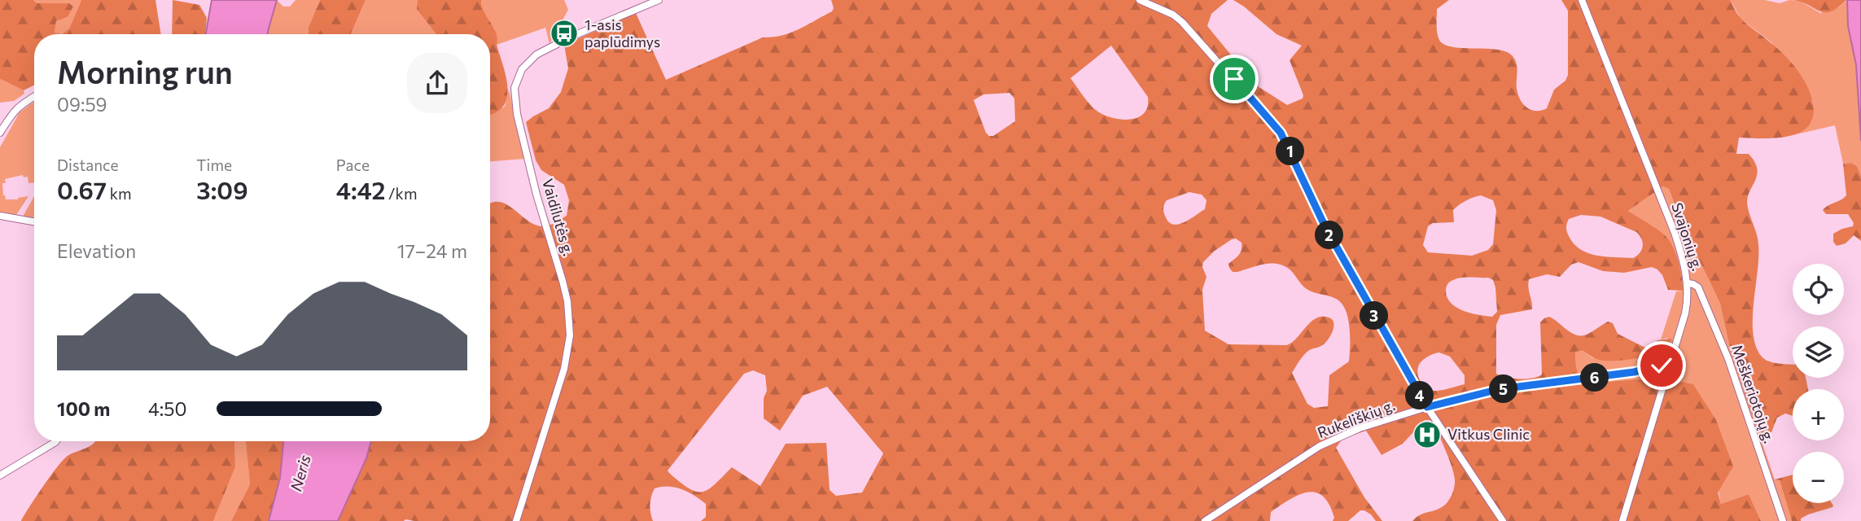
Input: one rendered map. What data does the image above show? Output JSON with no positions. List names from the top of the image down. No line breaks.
{"streets":{"street":["Vaidilutės g.","Svajonių g.","Meškeriotojų g.","Rukeliškių g."]},"crossings":[["Svajonių g.","Meškeriotojų g."],["Svajonių g.","Rukeliškių g."]],"water":["Neris"],"places":{"bus stop":["1-asis paplūdimys"],"hospital":["Vitkus Clinic"]},"page":{"heading":["Morning run","09:59"],"stats":[["Distance","0.67 km"],["Time","3:09"],["Pace","4:42 /km"]],"pins":["1","2","3","6","5","4"],"chart":["Elevation","17–24 m"],"map_buttons":["+","−"],"list":[{"name":"100 m","note":"4:50"}]}}
